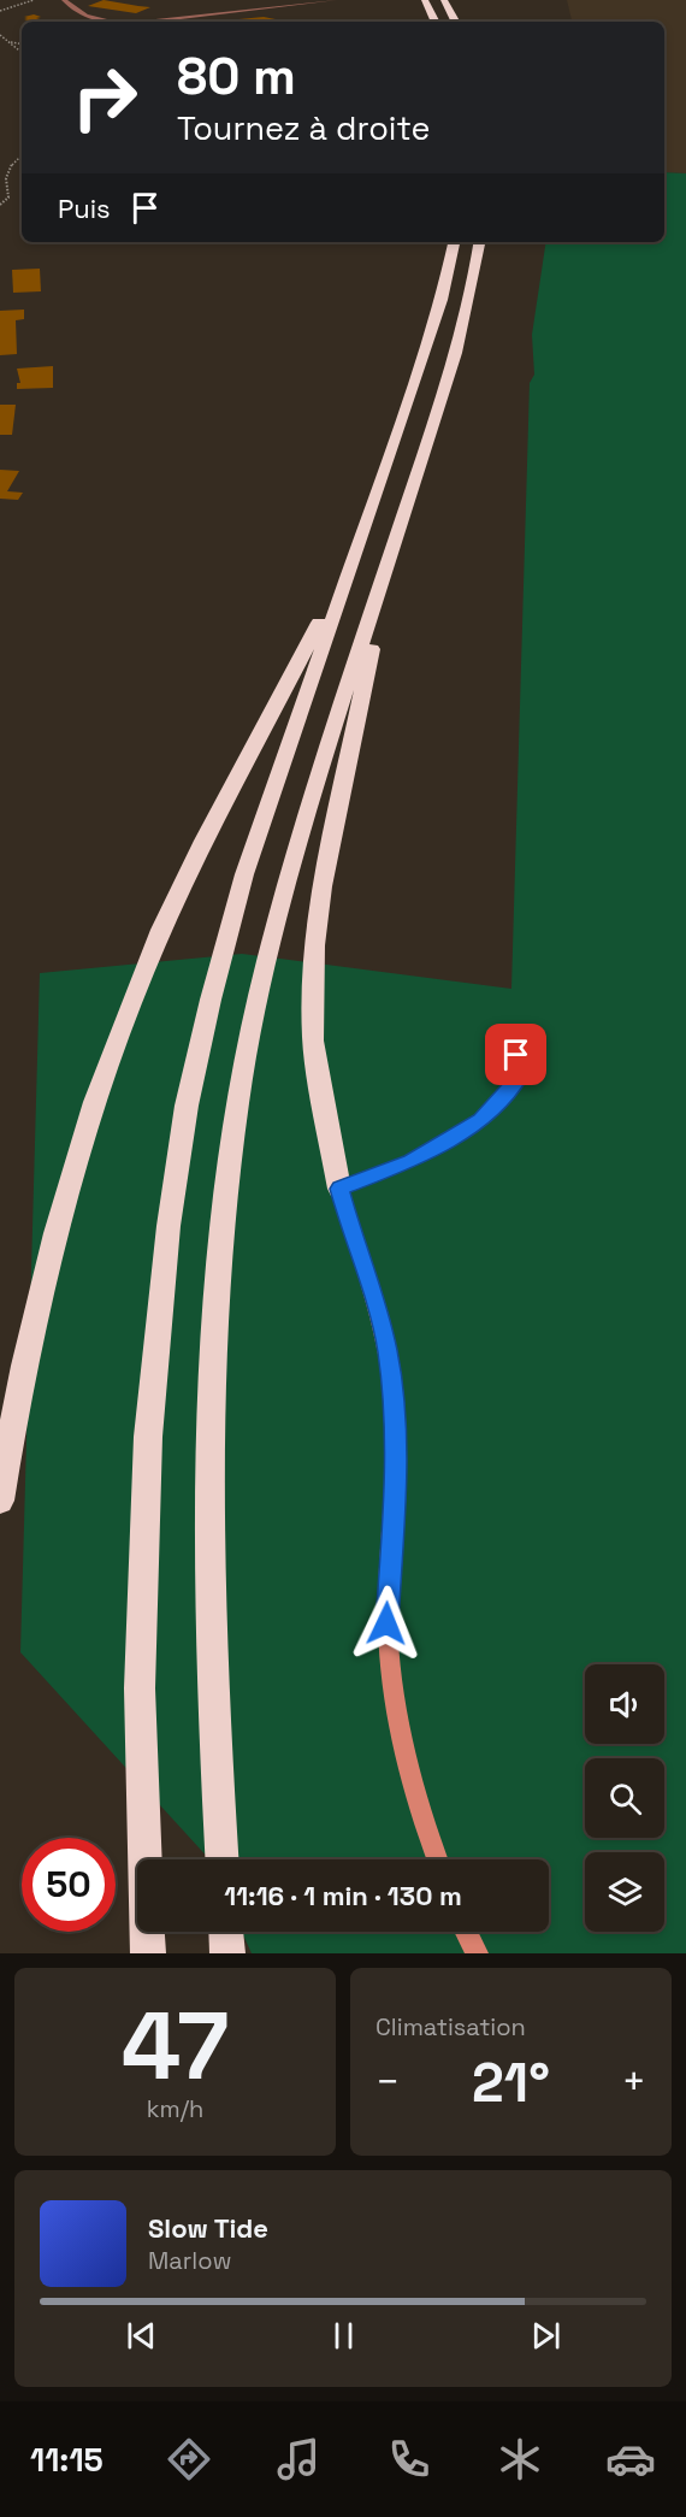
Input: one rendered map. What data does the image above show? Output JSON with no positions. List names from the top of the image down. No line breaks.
{"page":{"turn":["80 m","Tournez à droite"],"then":"Puis","limit":"50","trip":"11:16 · 1 min · 130 m","tile":[["47","km/h"],"Climatisation"],"heat":["−","21°","+"],"song":["Slow Tide","Marlow"],"tabs":"11:15"}}
